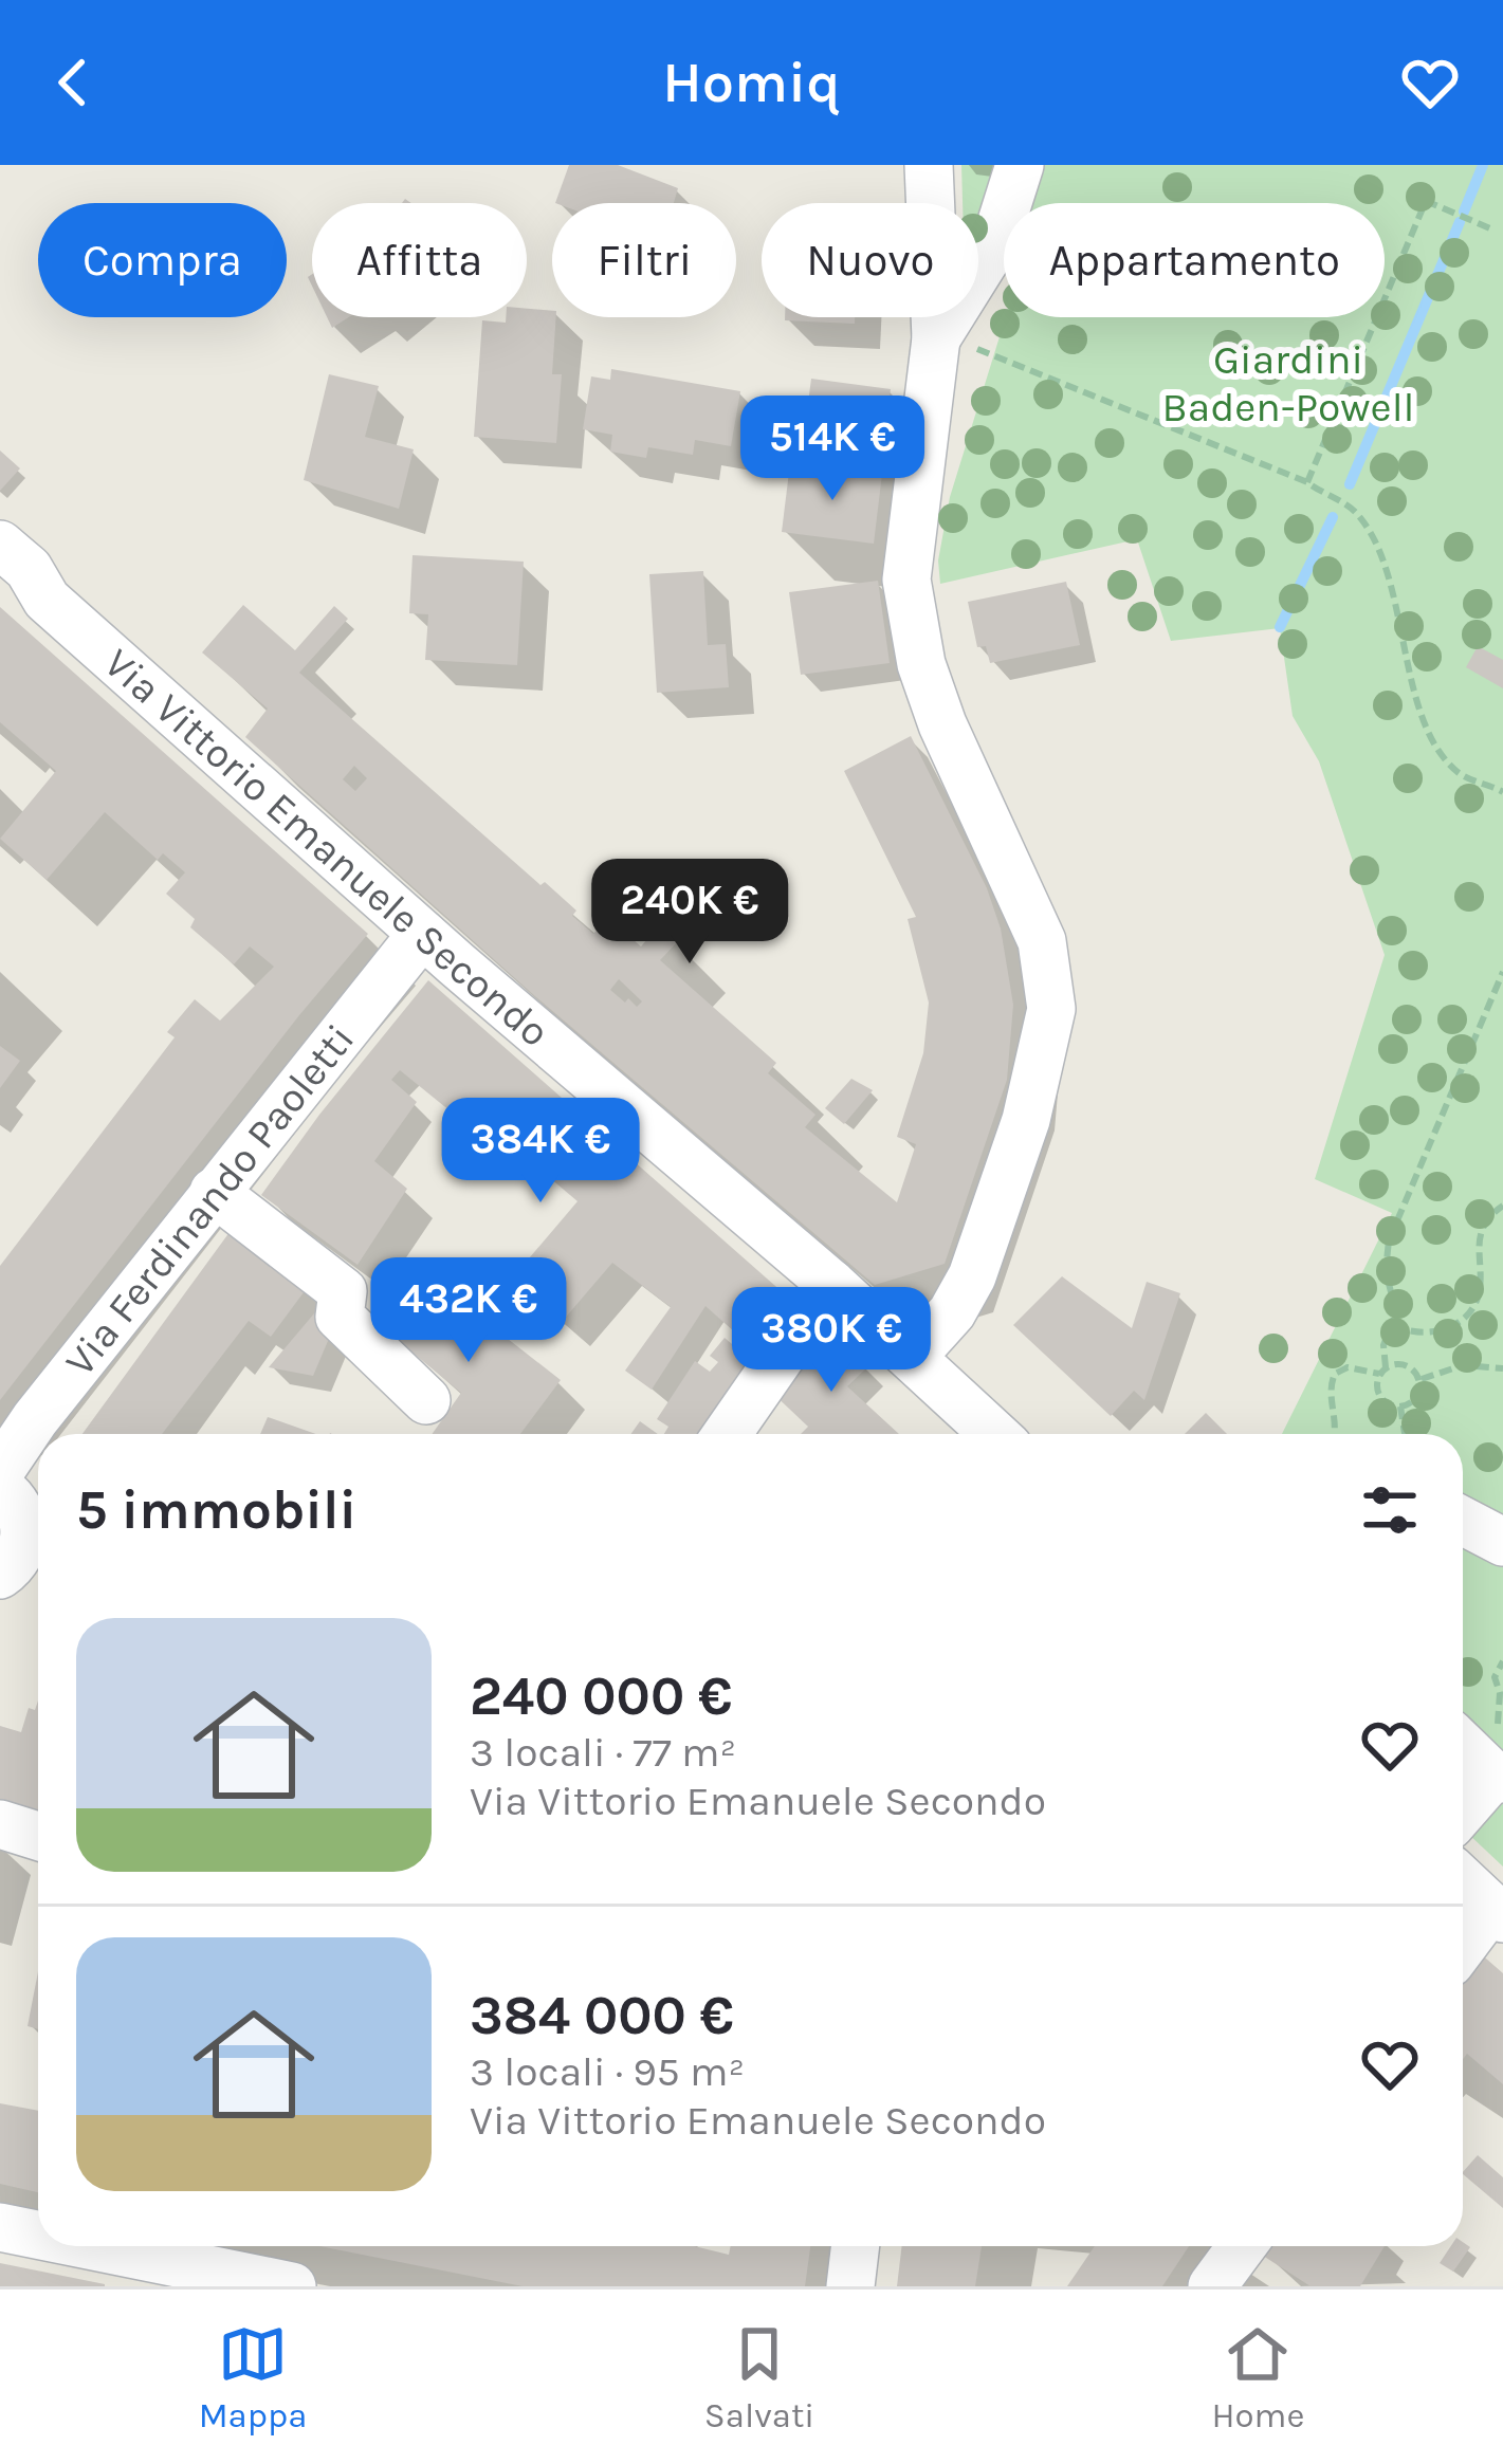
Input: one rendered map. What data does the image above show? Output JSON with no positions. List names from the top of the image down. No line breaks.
{"streets":{"street":["Via Vittorio Emanuele Secondo","Via Ferdinando Paoletti"]},"crossings":[["Via Vittorio Emanuele Secondo","Via Ferdinando Paoletti"]],"parks":["Giardini Baden-Powell"],"page":{"header":"Homiq","chip":["Compra","Affitta","Filtri","Nuovo","Appartamento"],"price":["514K €","240K €","384K €","432K €","380K €"],"heading":"5 immobili","list":[{"name":"240 000 €","note":"3 locali · 77 m² · Via Vittorio Emanuele Secondo"},{"name":"384 000 €","note":"3 locali · 95 m² · Via Vittorio Emanuele Secondo"}],"tabs":["Mappa","Salvati","Home"]}}
